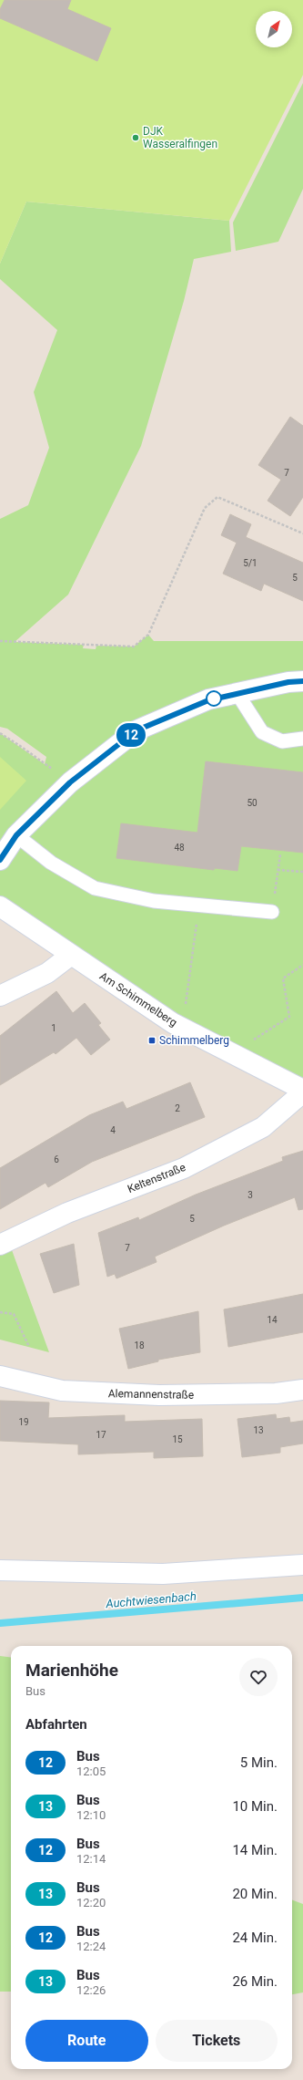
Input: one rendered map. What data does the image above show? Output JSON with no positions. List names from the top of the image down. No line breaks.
{"streets":{"street":["Am Schimmelberg","Keltenstraße","Alemannenstraße"]},"water":["Auchtwiesenbach"],"places":{"other":["DJK Wasseralfingen"],"transit":["Schimmelberg"]},"lines":["bus line 12"],"house_numbers":["7","5/1","5","50","48","1","2","4","6","3","5","7","14","18","19","13","17","15"],"north":"top right","page":{"on_map":"12","heading":[["Marienhöhe","Bus"],"Abfahrten"],"list":[{"mark":"12","name":"Bus","note":"12:05","value":"5 Min."},{"mark":"13","name":"Bus","note":"12:10","value":"10 Min."},{"mark":"12","name":"Bus","note":"12:14","value":"14 Min."},{"mark":"13","name":"Bus","note":"12:20","value":"20 Min."},{"mark":"12","name":"Bus","note":"12:24","value":"24 Min."},{"mark":"13","name":"Bus","note":"12:26","value":"26 Min."}],"buttons":["Route","Tickets"]}}
